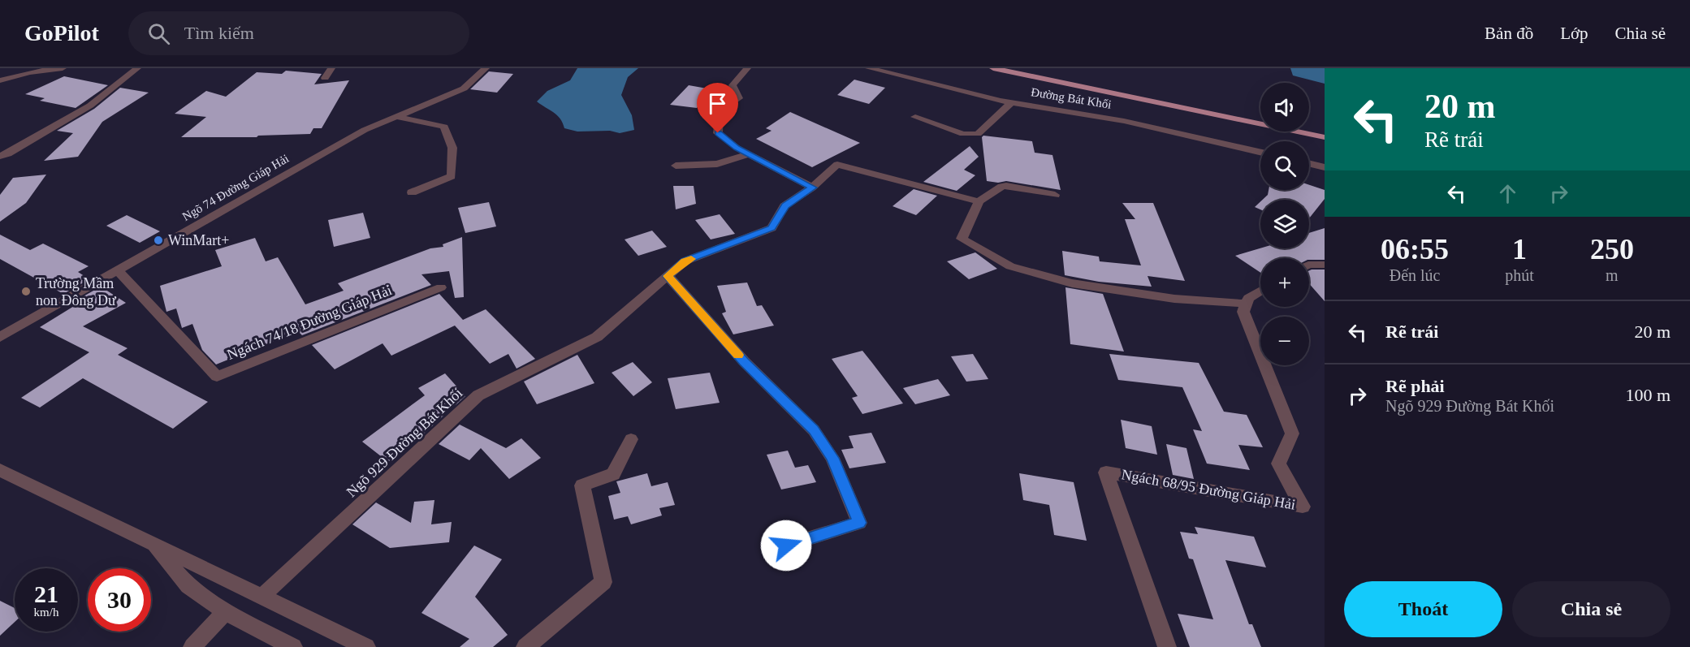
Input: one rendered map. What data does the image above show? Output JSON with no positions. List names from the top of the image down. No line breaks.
{"streets":{"street":["Đường Bát Khối","Ngõ 74 Đường Giáp Hải","Ngách 74/18 Đường Giáp Hải","Ngõ 929 Đường Bát Khối","Ngách 68/95 Đường Giáp Hải"]},"crossings":[["Ngõ 74 Đường Giáp Hải","Ngách 74/18 Đường Giáp Hải"]],"places":["WinMart+","Trường Mầm non Đông Dư"],"page":{"header":"GoPilot","search":"Tìm kiếm","nav":["Bản đồ","Lớp","Chia sẻ"],"turn":["20 m","Rẽ trái"],"map_buttons":["+","−"],"eta":["06:55","Đến lúc","1","phút","250","m"],"list":[{"name":"Rẽ trái","value":"20 m"},{"name":"Rẽ phải","note":"Ngõ 929 Đường Bát Khối","value":"100 m"}],"speed":"21 km/h","limit":"30","buttons":["Thoát","Chia sẻ"]}}
